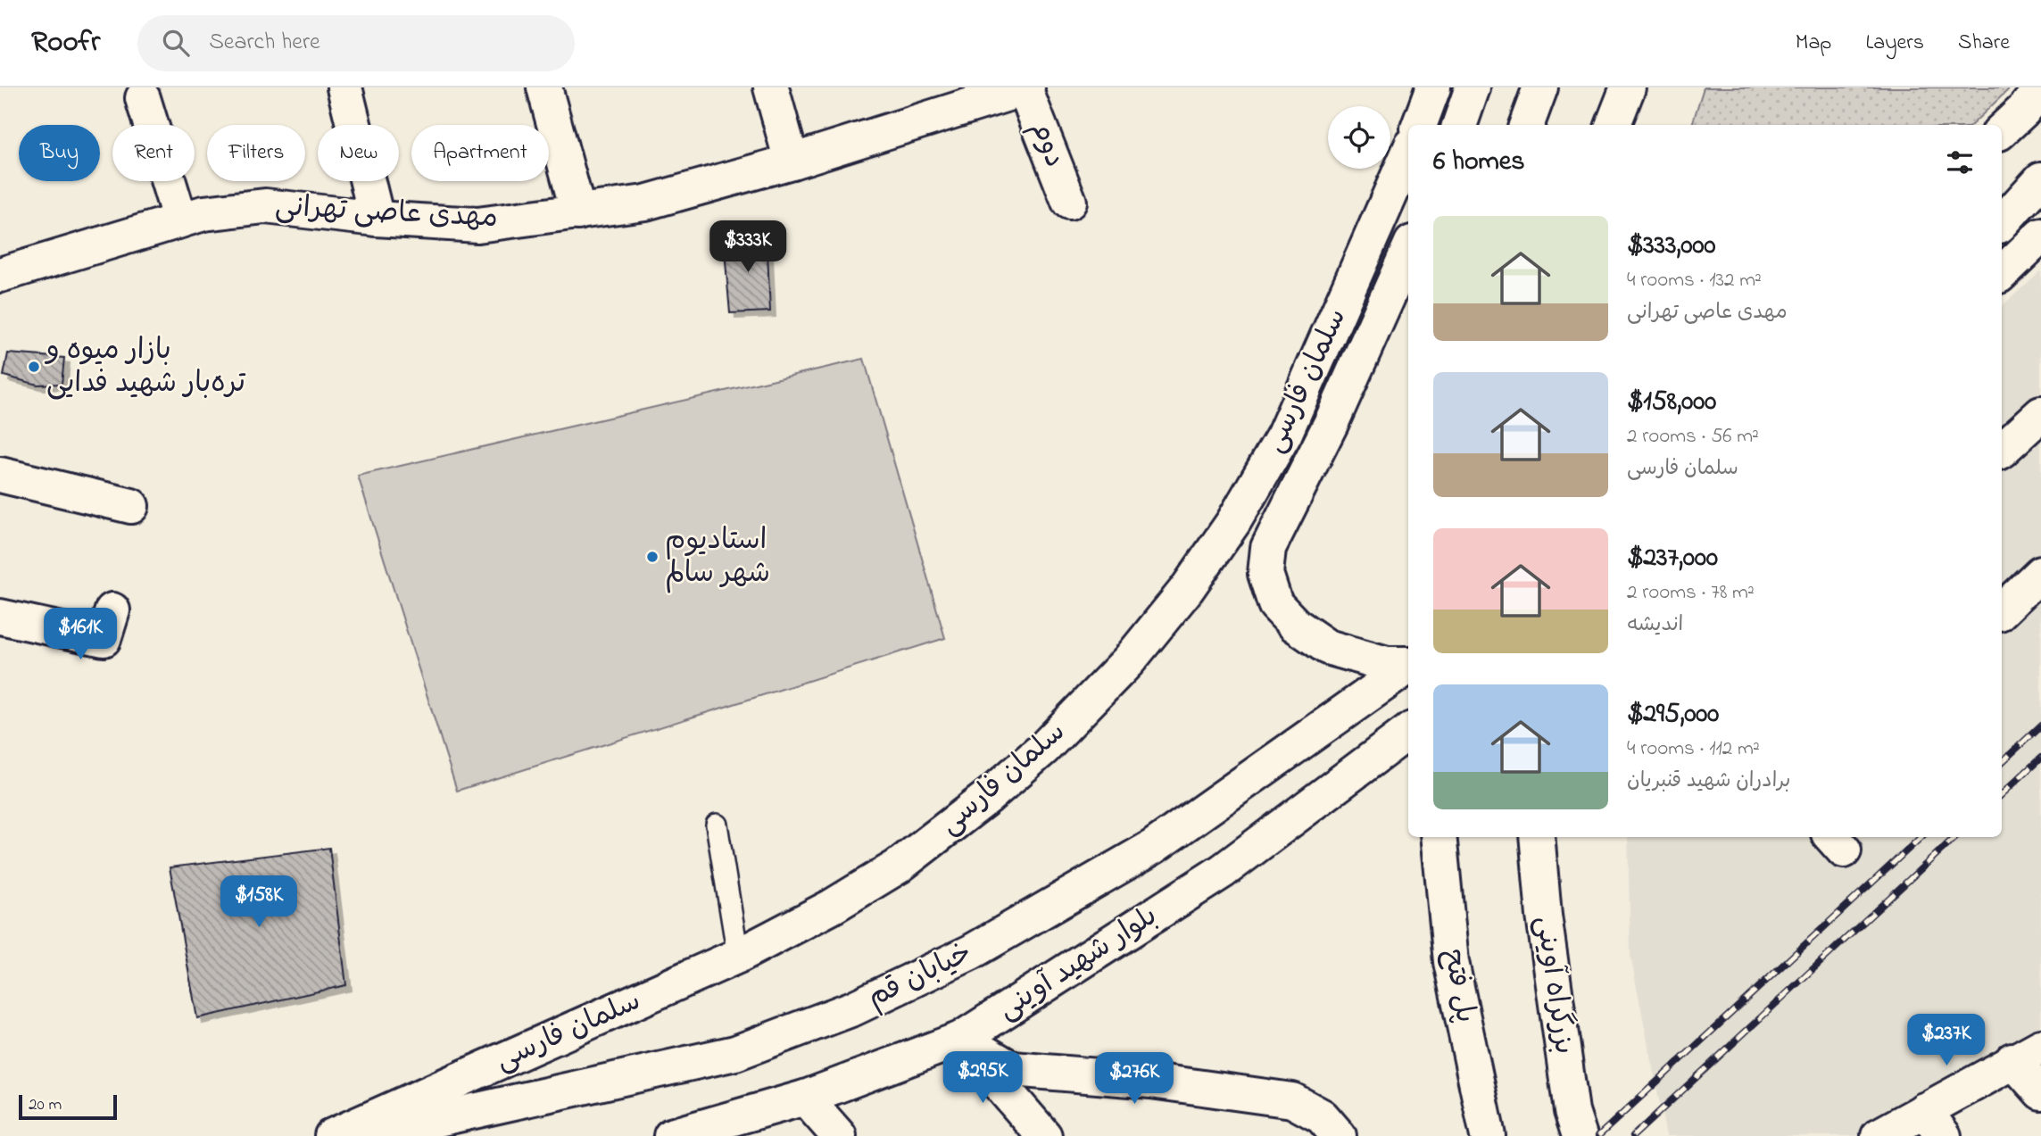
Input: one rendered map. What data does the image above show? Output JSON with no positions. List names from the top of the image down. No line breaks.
{"streets":{"main road":["دوم","مهدی عاصی تهرانی","سلمان فارسی","بلوار شهید آوینی","خیابان قم","بزرگراه آوینی","پل فتح"]},"crossings":[["دوم","مهدی عاصی تهرانی"]],"places":["بازار میوه و تره‌بار شهید فدایی","استادیوم شهر سالم"],"scale_bar":"20 m","page":{"header":"Roofr","search":"Search here","nav":["Map","Layers","Share"],"chip":["Buy","Rent","Filters","New","Apartment"],"heading":"6 homes","list":[{"name":"$333,000","note":"4 rooms · 132 m² · مهدی عاصی تهرانی"},{"name":"$158,000","note":"2 rooms · 56 m² · سلمان فارسی"},{"name":"$237,000","note":"2 rooms · 78 m² · اندیشه"},{"name":"$295,000","note":"4 rooms · 112 m² · برادران شهید قنبریان"}],"price":["$333K","$161K","$158K","$237K","$295K","$276K"],"scale":"20 m"}}
